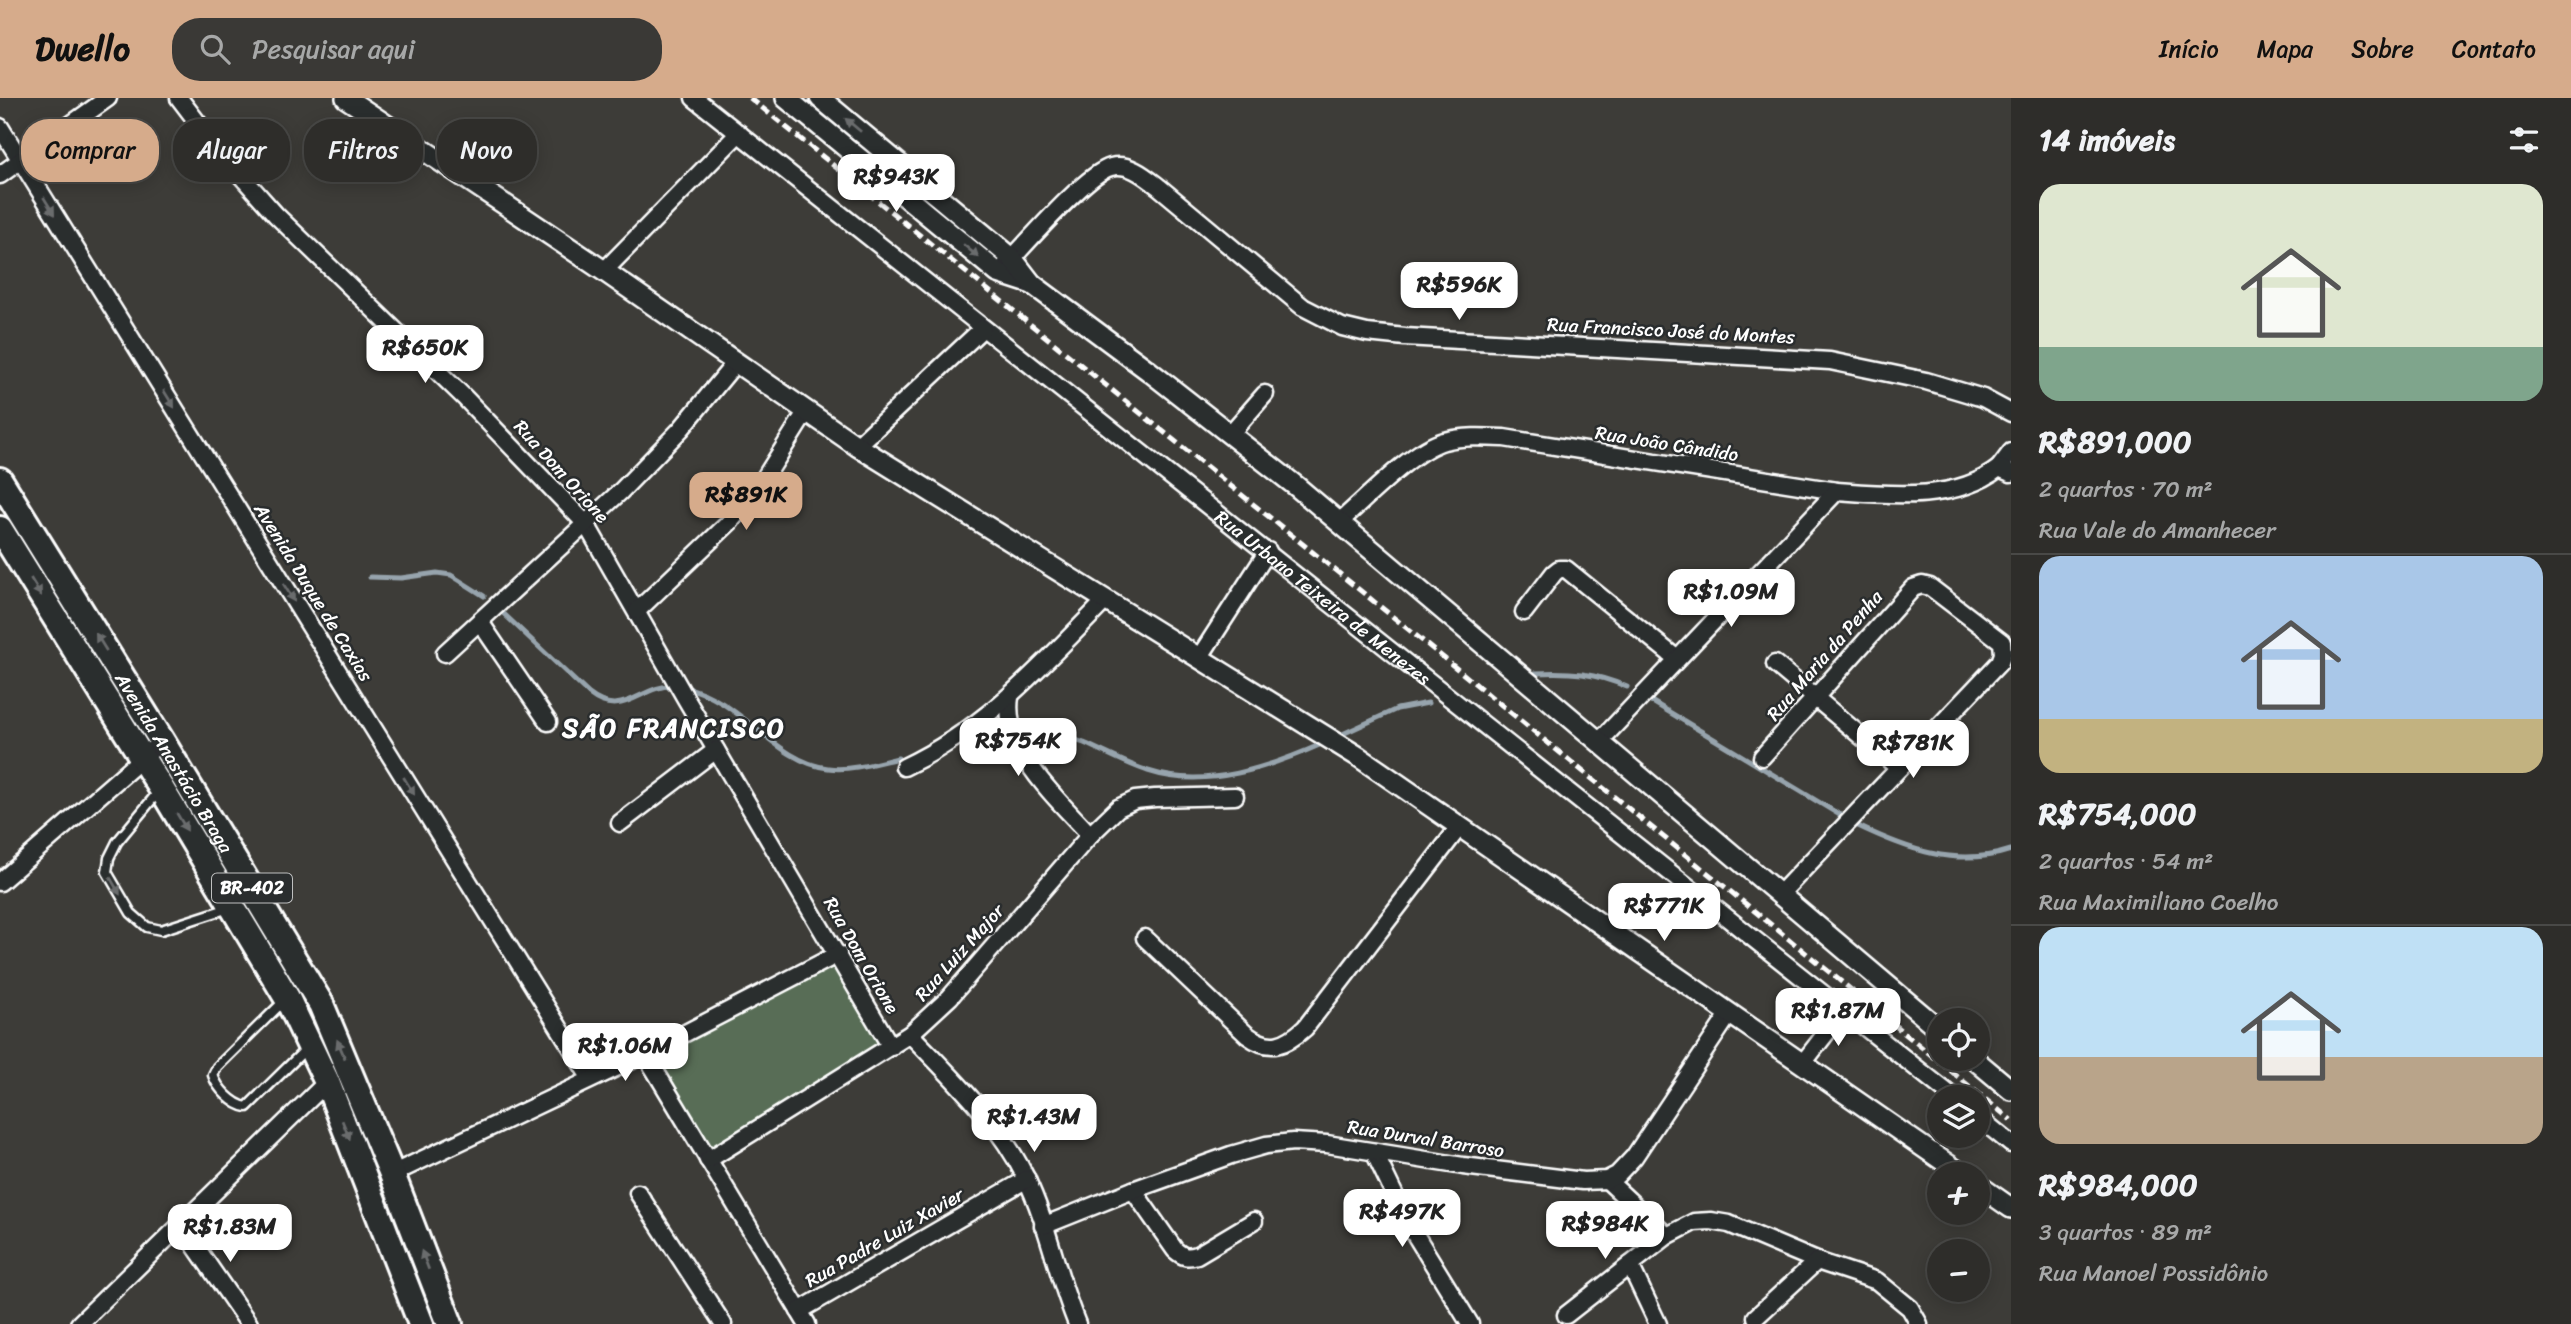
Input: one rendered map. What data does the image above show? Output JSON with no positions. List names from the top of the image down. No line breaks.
{"streets":{"main road":["Avenida Anastácio Braga","BR-402"],"street":["Rua Francisco José do Montes","Rua João Cândido","Rua Dom Orione","Avenida Duque de Caxias","Rua Urbano Teixeira de Menezes","Rua Maria da Penha","Rua Luiz Major","Rua Durval Barroso","Rua Padre Luiz Xavier"]},"crossings":[["Rua Dom Orione","Rua Luiz Major"],["Rua Dom Orione","Rua Durval Barroso"],["Rua Dom Orione","Rua Padre Luiz Xavier"]],"one_way":["Avenida Duque de Caxias"],"districts":["SÃO FRANCISCO"],"page":{"header":"Dwello","search":"Pesquisar aqui","nav":["Início","Mapa","Sobre","Contato"],"heading":"14 imóveis","chip":["Comprar","Alugar","Filtros","Novo"],"price":["R$943K","R$596K","R$650K","R$891K","R$1.09M","R$754K","R$781K","R$771K","R$1.87M","R$1.06M","R$1.43M","R$497K","R$984K","R$1.83M"],"list":[{"name":"R$891,000","note":"2 quartos · 70 m² · Rua Vale do Amanhecer"},{"name":"R$754,000","note":"2 quartos · 54 m² · Rua Maximiliano Coelho"},{"name":"R$984,000","note":"3 quartos · 89 m² · Rua Manoel Possidônio"}],"map_buttons":["+","−"]}}
